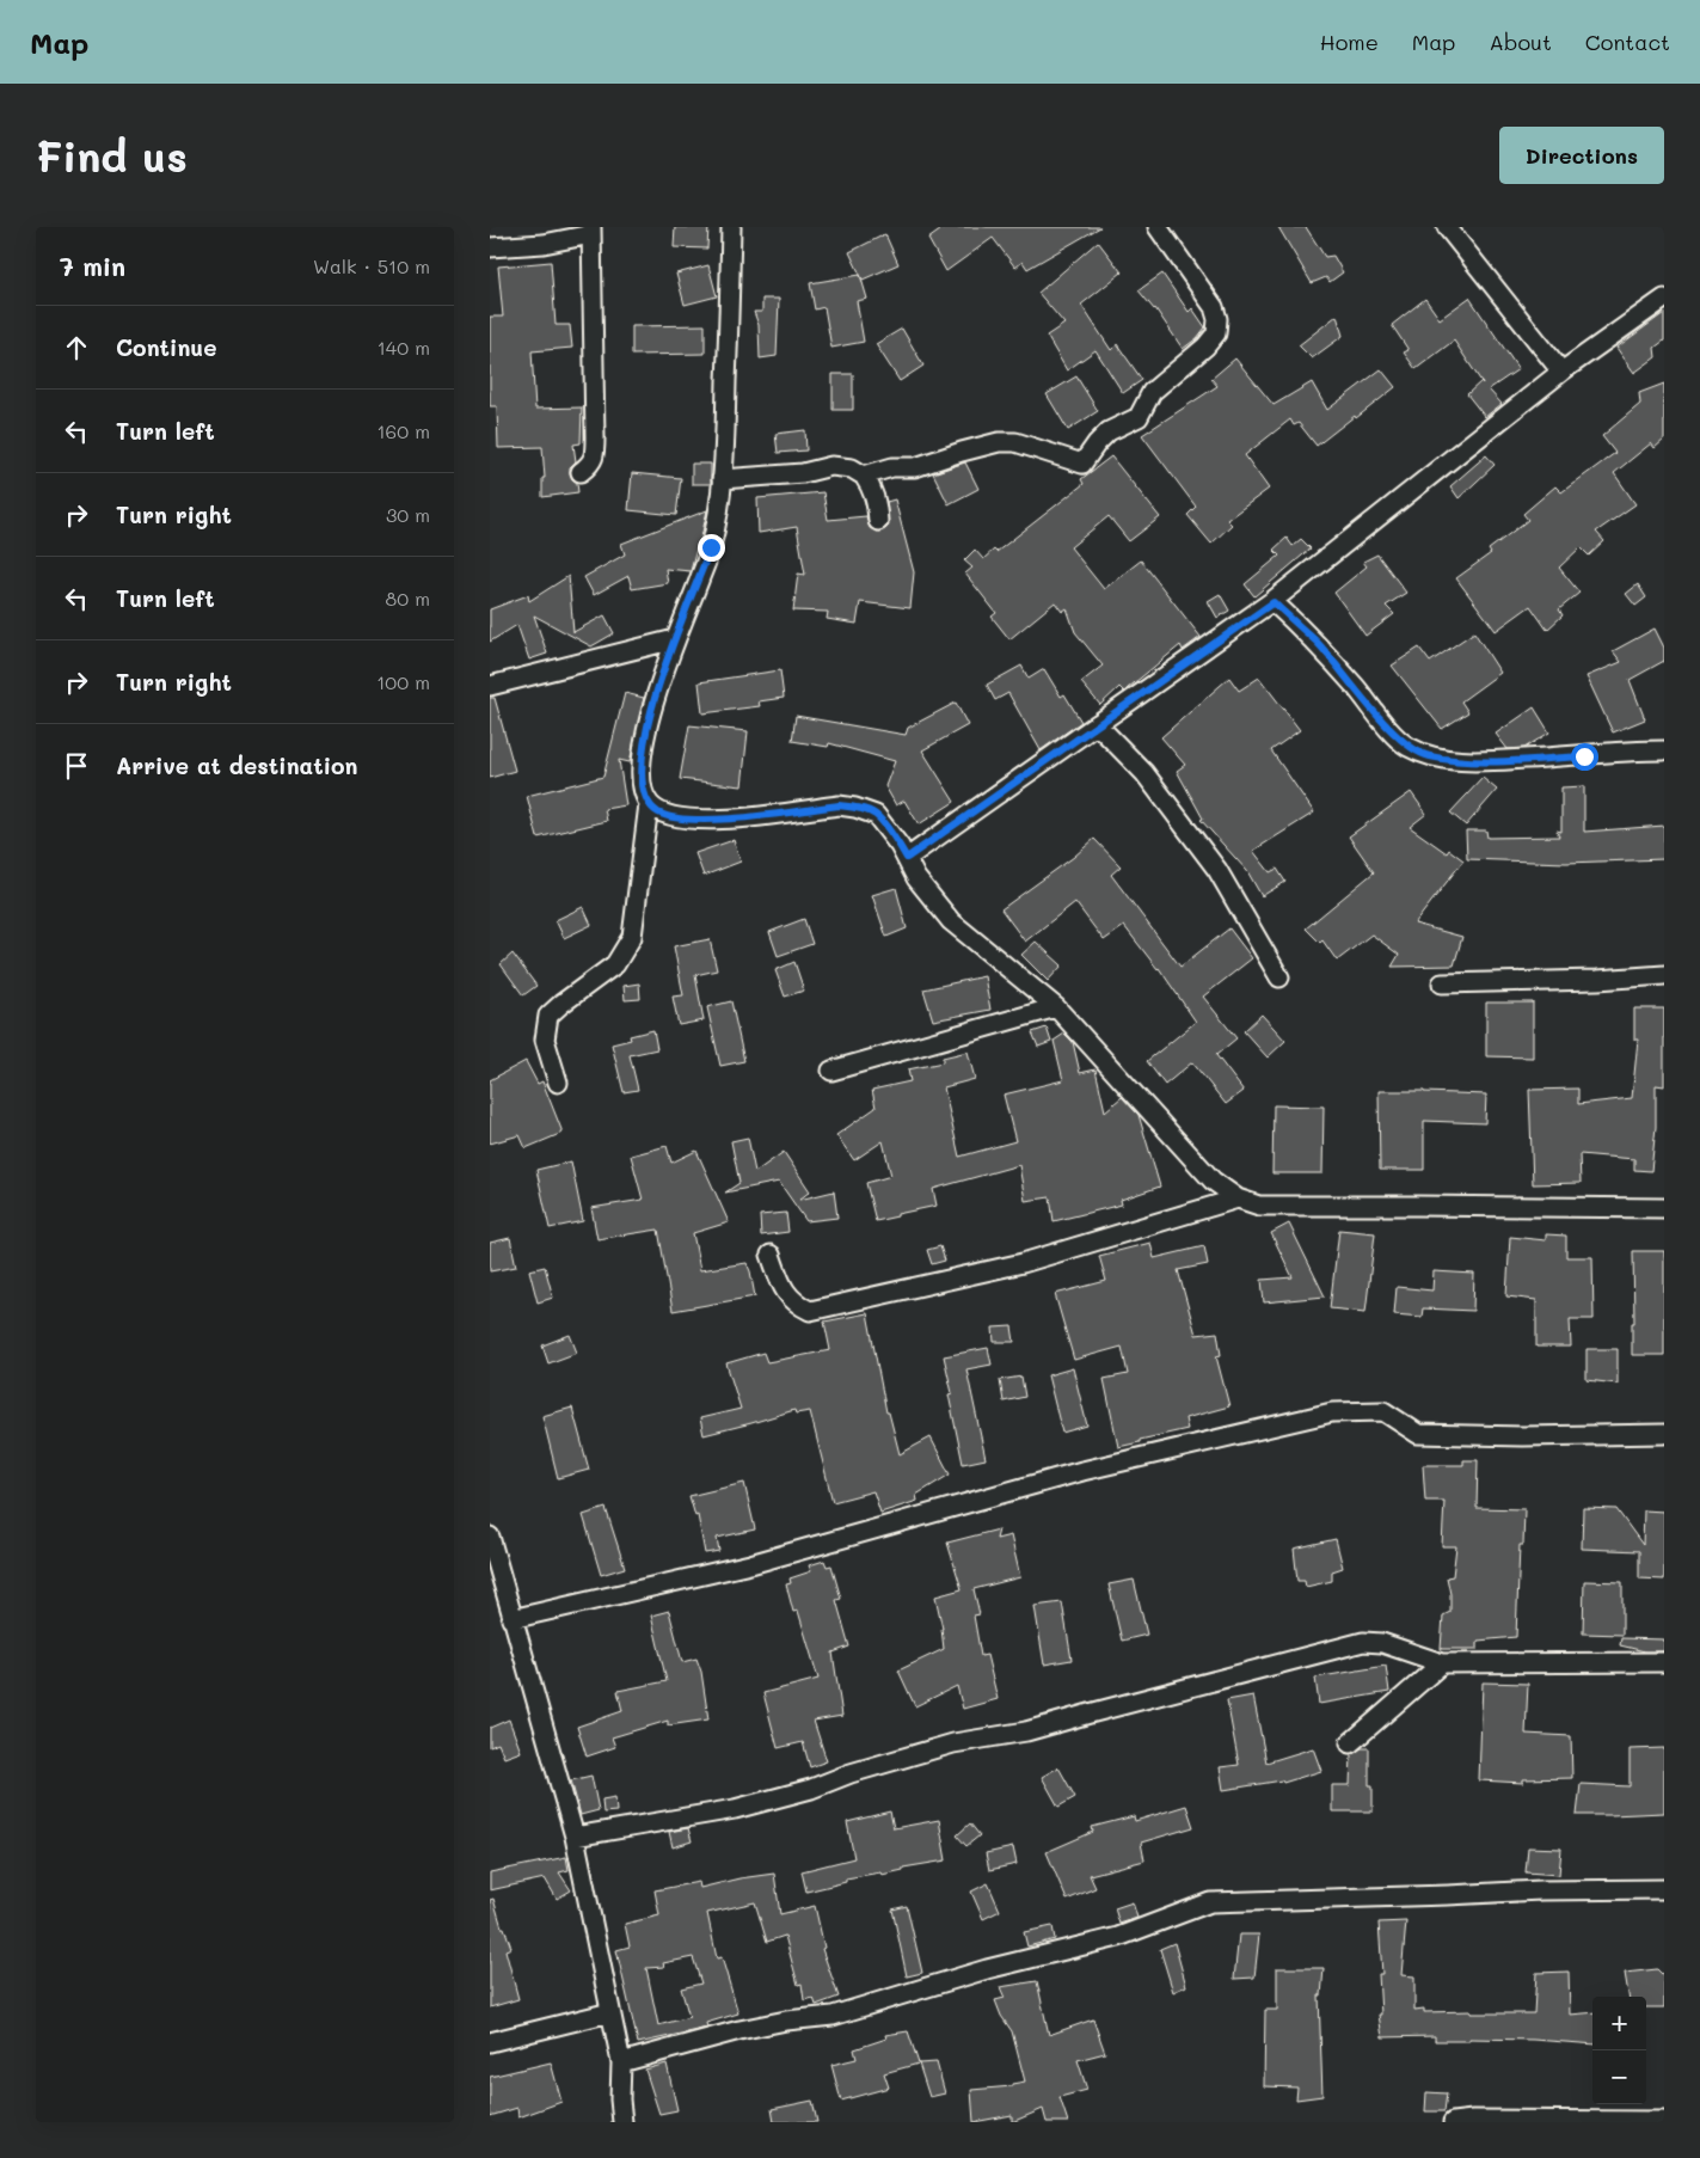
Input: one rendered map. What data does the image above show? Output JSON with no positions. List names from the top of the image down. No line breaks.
{"page":{"header":"Map","nav":["Home","Map","About","Contact"],"buttons":"Directions","title":"Find us","heading":["7 min","Walk · 510 m"],"list":[["Continue","140 m"],["Turn left","160 m"],["Turn right","30 m"],["Turn left","80 m"],["Turn right","100 m"],"Arrive at destination"],"map_buttons":["+","−"]}}
